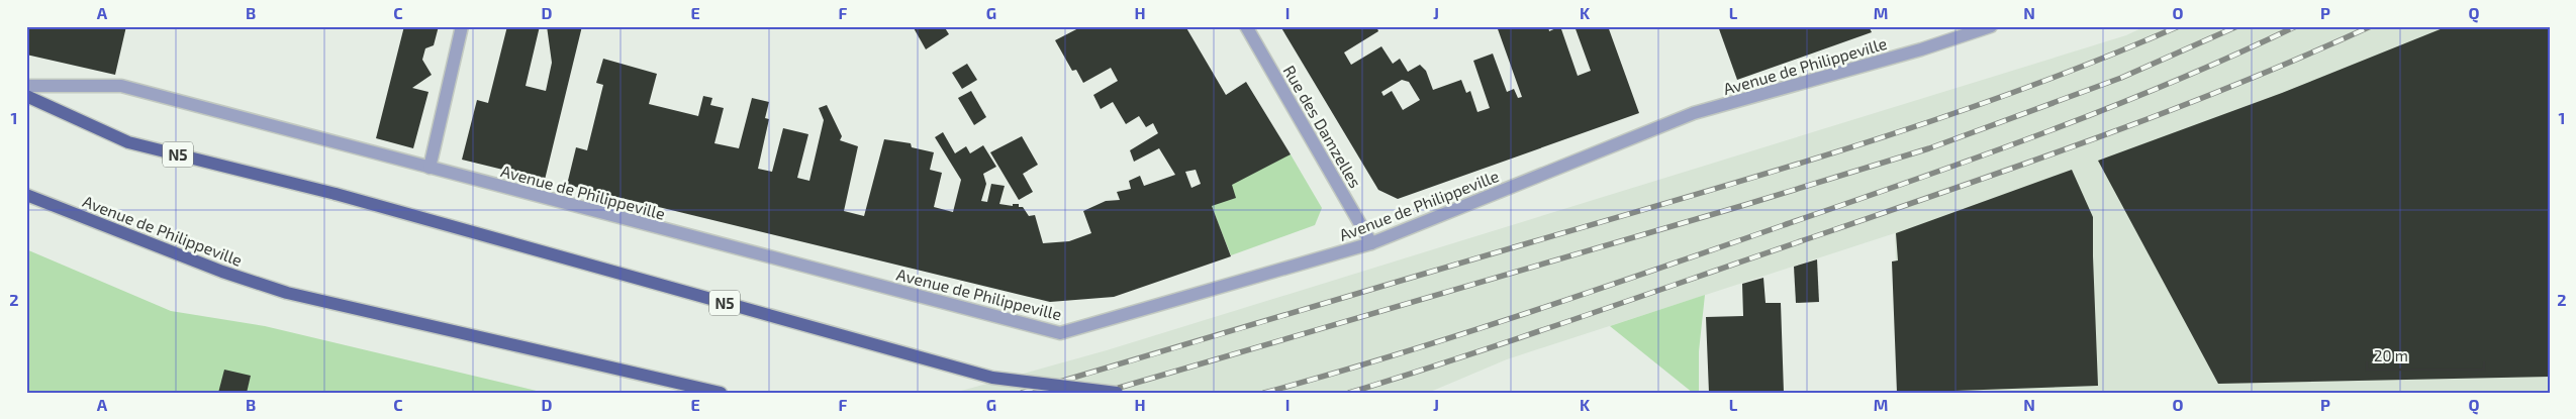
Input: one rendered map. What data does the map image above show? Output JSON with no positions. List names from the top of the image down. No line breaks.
{"streets":{"main road":["Avenue de Philippeville","N5"],"street":["Rue des Damzelles"]},"crossings":[["Avenue de Philippeville","Rue des Damzelles"]],"scale_bar":"20 m","grid":{"columns":["A","B","C","D","E","F","G","H","I","J","K","L","M","N","O","P","Q"],"rows":["1","2"]}}
